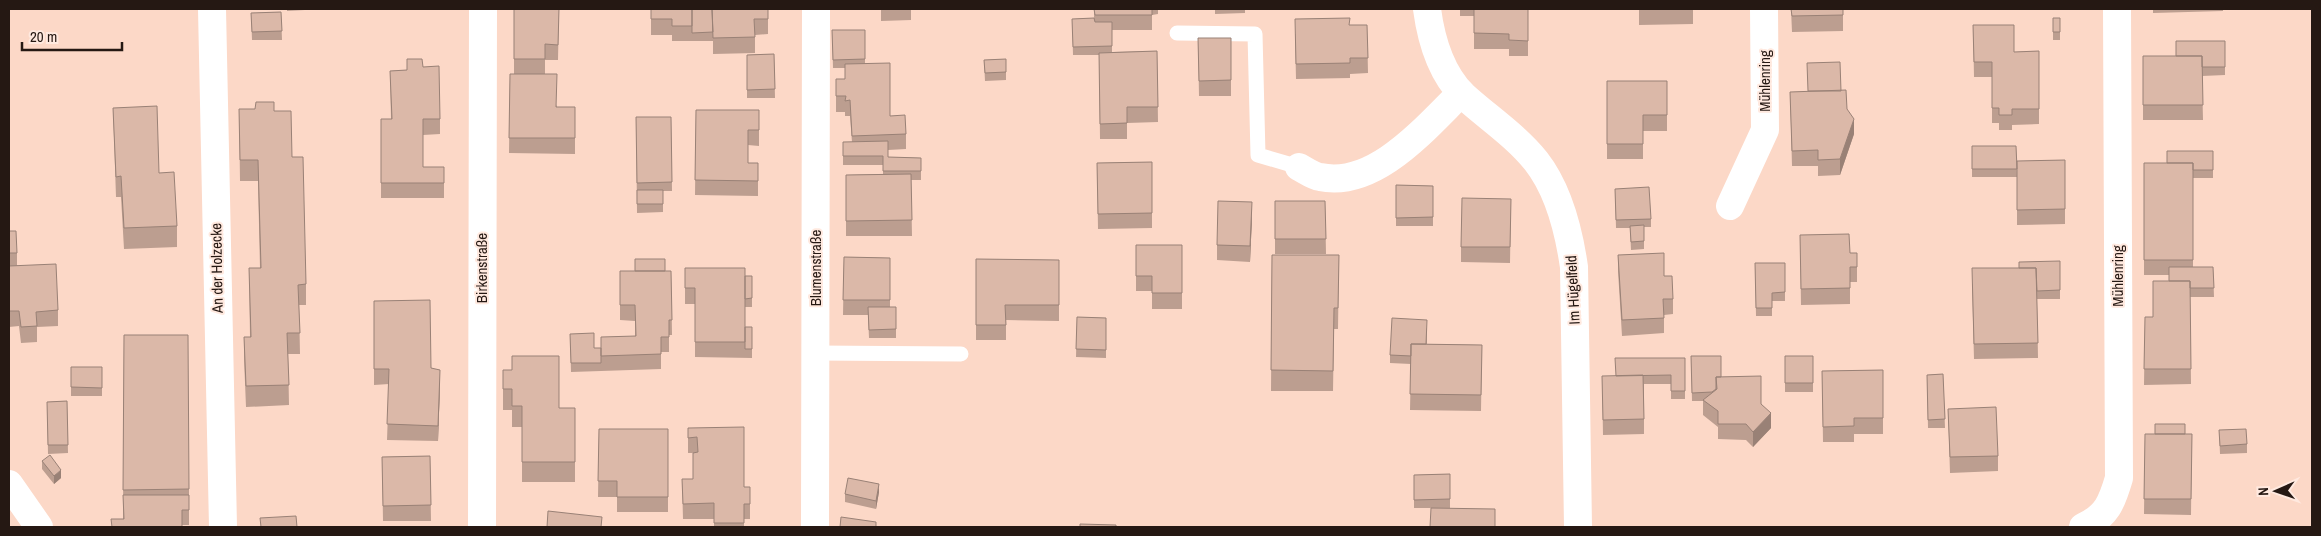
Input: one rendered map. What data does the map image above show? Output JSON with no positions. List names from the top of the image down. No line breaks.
{"streets":{"street":["Mühlenring","An der Holzecke","Birkenstraße","Blumenstraße","Im Hügelfeld"]},"scale_bar":"20 m","north":"left"}
